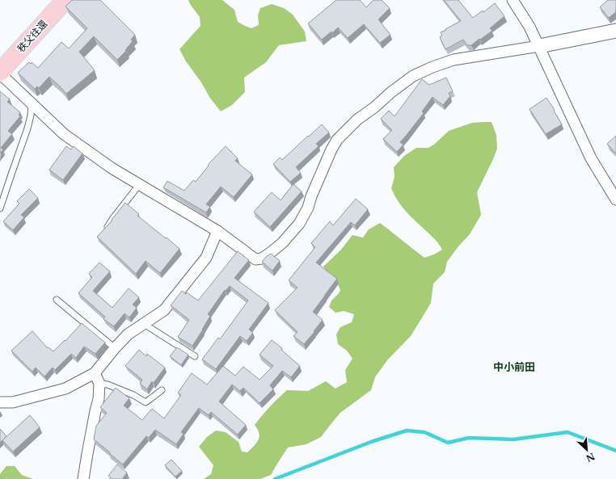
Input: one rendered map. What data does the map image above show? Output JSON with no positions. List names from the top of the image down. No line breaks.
{"streets":{"highway":["秩父往還"]},"districts":["中小前田"],"north":"bottom right"}
